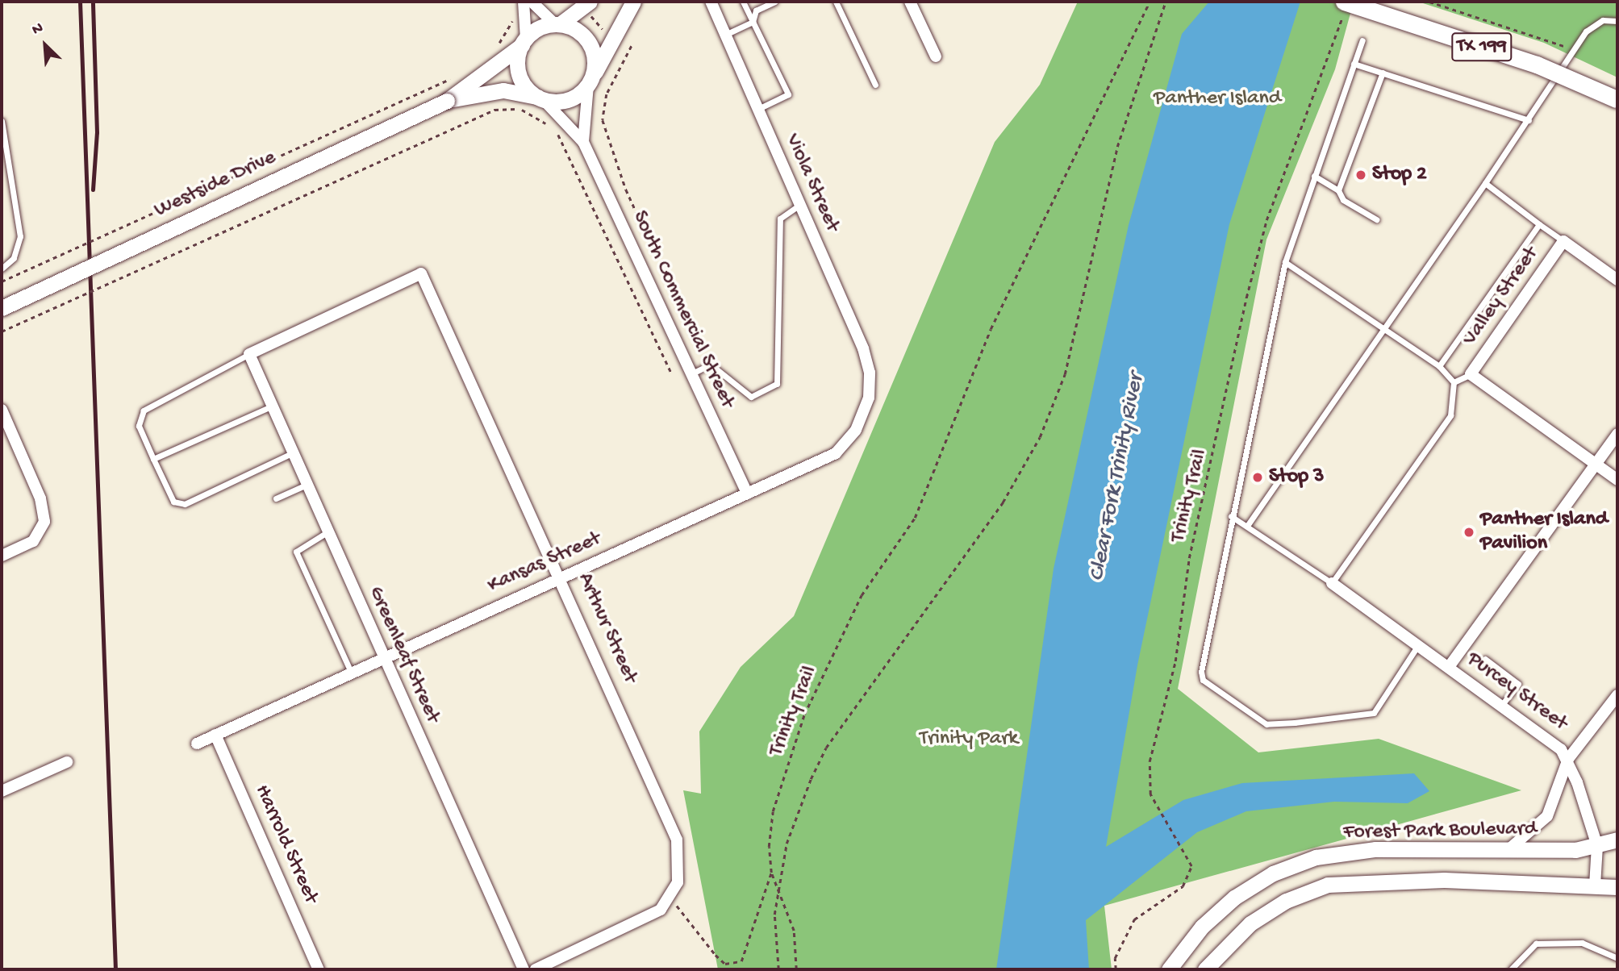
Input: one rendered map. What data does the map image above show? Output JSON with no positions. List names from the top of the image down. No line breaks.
{"streets":{"main road":["TX 199","Westside Drive","Forest Park Boulevard"],"street":["Viola Street","Valley Street","South Commercial Street","Kansas Street","Arthur Street","Greenleaf Street","Purcey Street","Harrold Street"],"path":["Trinity Trail"]},"crossings":[["TX 199","Trinity Trail"],["Viola Street","Kansas Street"],["Westside Drive","South Commercial Street"],["South Commercial Street","Kansas Street"],["Kansas Street","Arthur Street"],["Kansas Street","Greenleaf Street"],["Kansas Street","Harrold Street"],["Arthur Street","Greenleaf Street"],["Purcey Street","Forest Park Boulevard"]],"water":["Clear Fork Trinity River"],"parks":["Panther Island","Trinity Park"],"places":["Stop 2","Stop 3","Panther Island Pavilion"],"north":"top left"}
